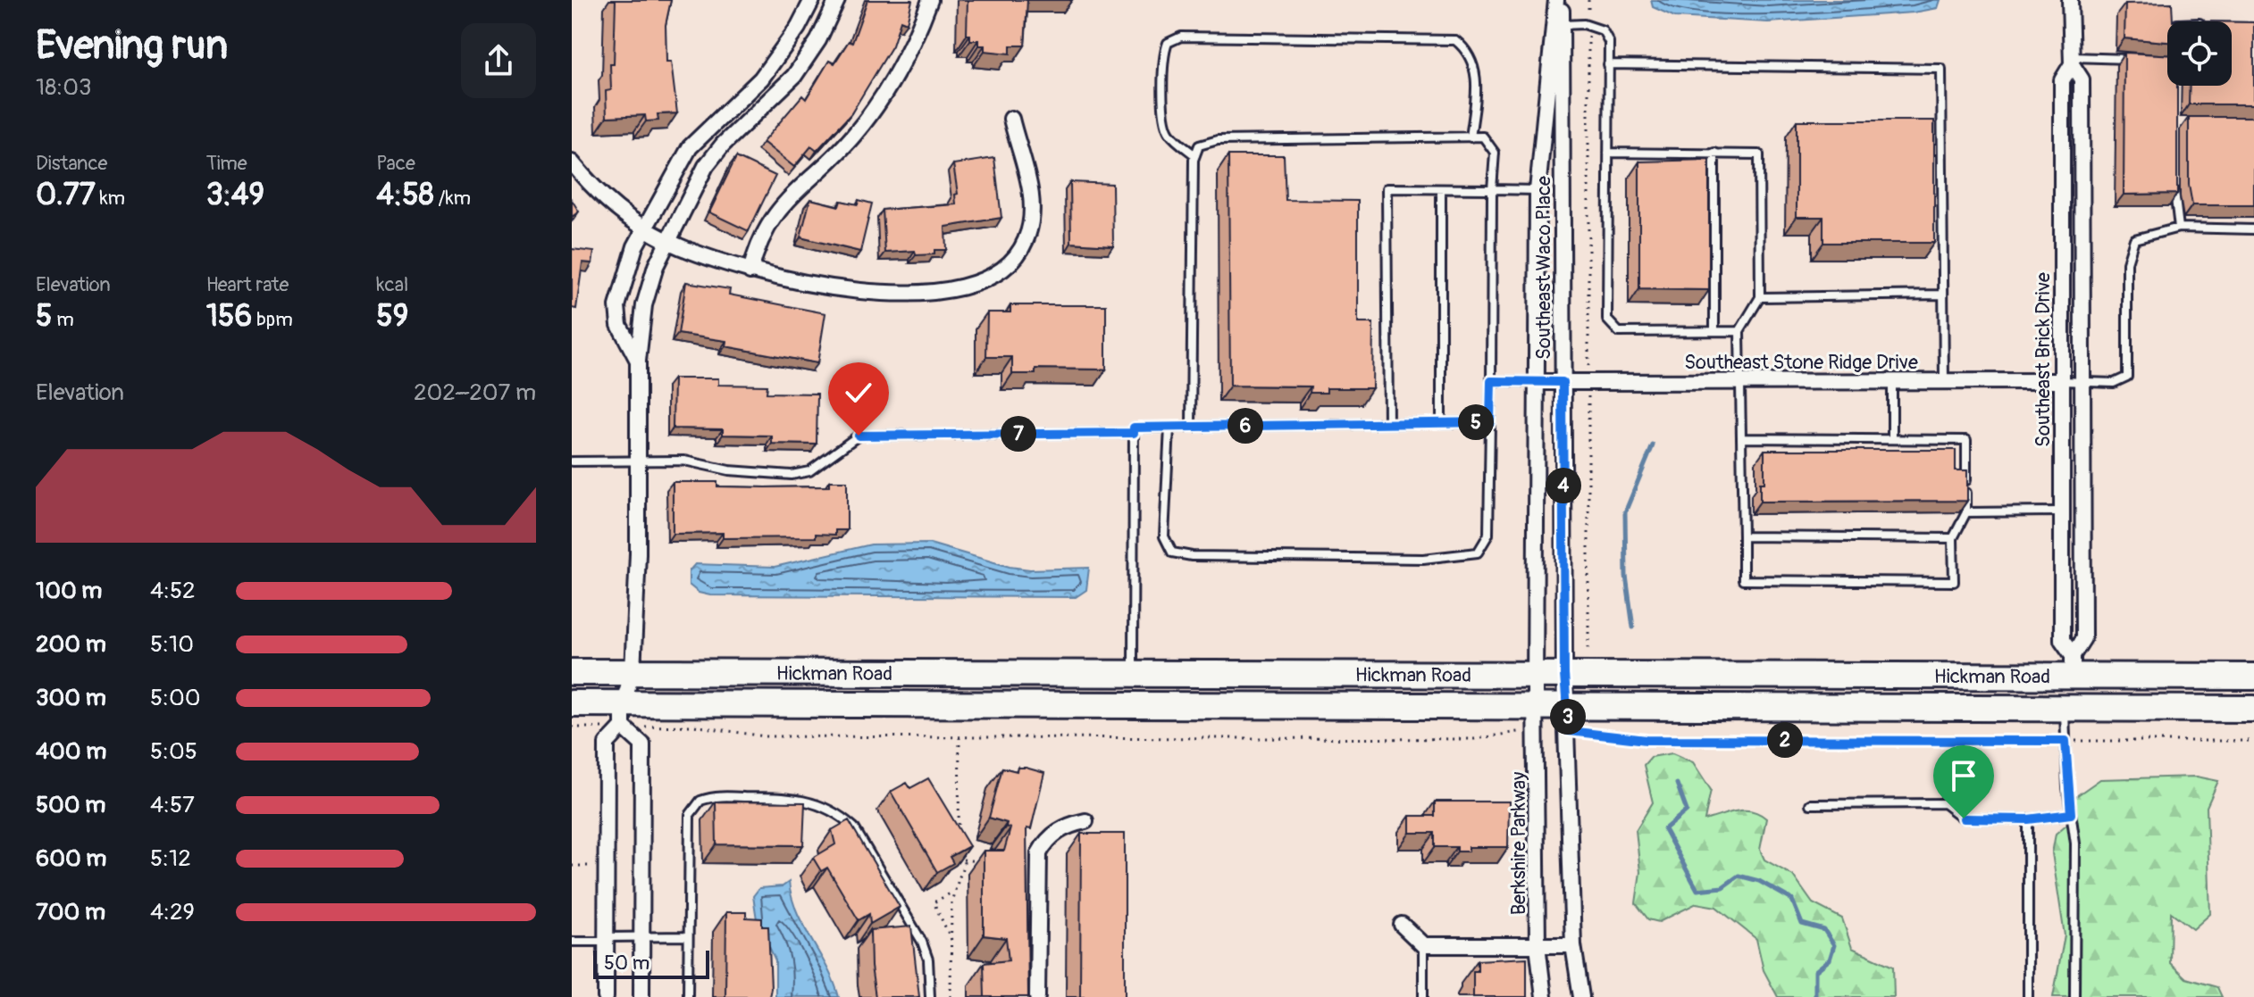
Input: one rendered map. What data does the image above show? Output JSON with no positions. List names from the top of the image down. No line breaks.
{"streets":{"highway":["Hickman Road"],"street":["Southeast Waco Place","Southeast Brick Drive","Southeast Stone Ridge Drive","Berkshire Parkway"]},"crossings":[["Southeast Waco Place","Southeast Stone Ridge Drive"],["Southeast Waco Place","Hickman Road"],["Southeast Waco Place","Berkshire Parkway"],["Southeast Brick Drive","Southeast Stone Ridge Drive"],["Southeast Brick Drive","Hickman Road"],["Hickman Road","Berkshire Parkway"]],"scale_bar":"50 m","page":{"heading":["Evening run","18:03"],"stats":[["Distance","0.77 km"],["Time","3:49"],["Pace","4:58 /km"],["Elevation","5 m"],["Heart rate","156 bpm"],["kcal","59"]],"chart":["Elevation","202–207 m"],"pins":["5","6","7","4","3","2"],"list":[{"name":"100 m","note":"4:52"},{"name":"200 m","note":"5:10"},{"name":"300 m","note":"5:00"},{"name":"400 m","note":"5:05"},{"name":"500 m","note":"4:57"},{"name":"600 m","note":"5:12"},{"name":"700 m","note":"4:29"}],"scale":"50 m"}}
